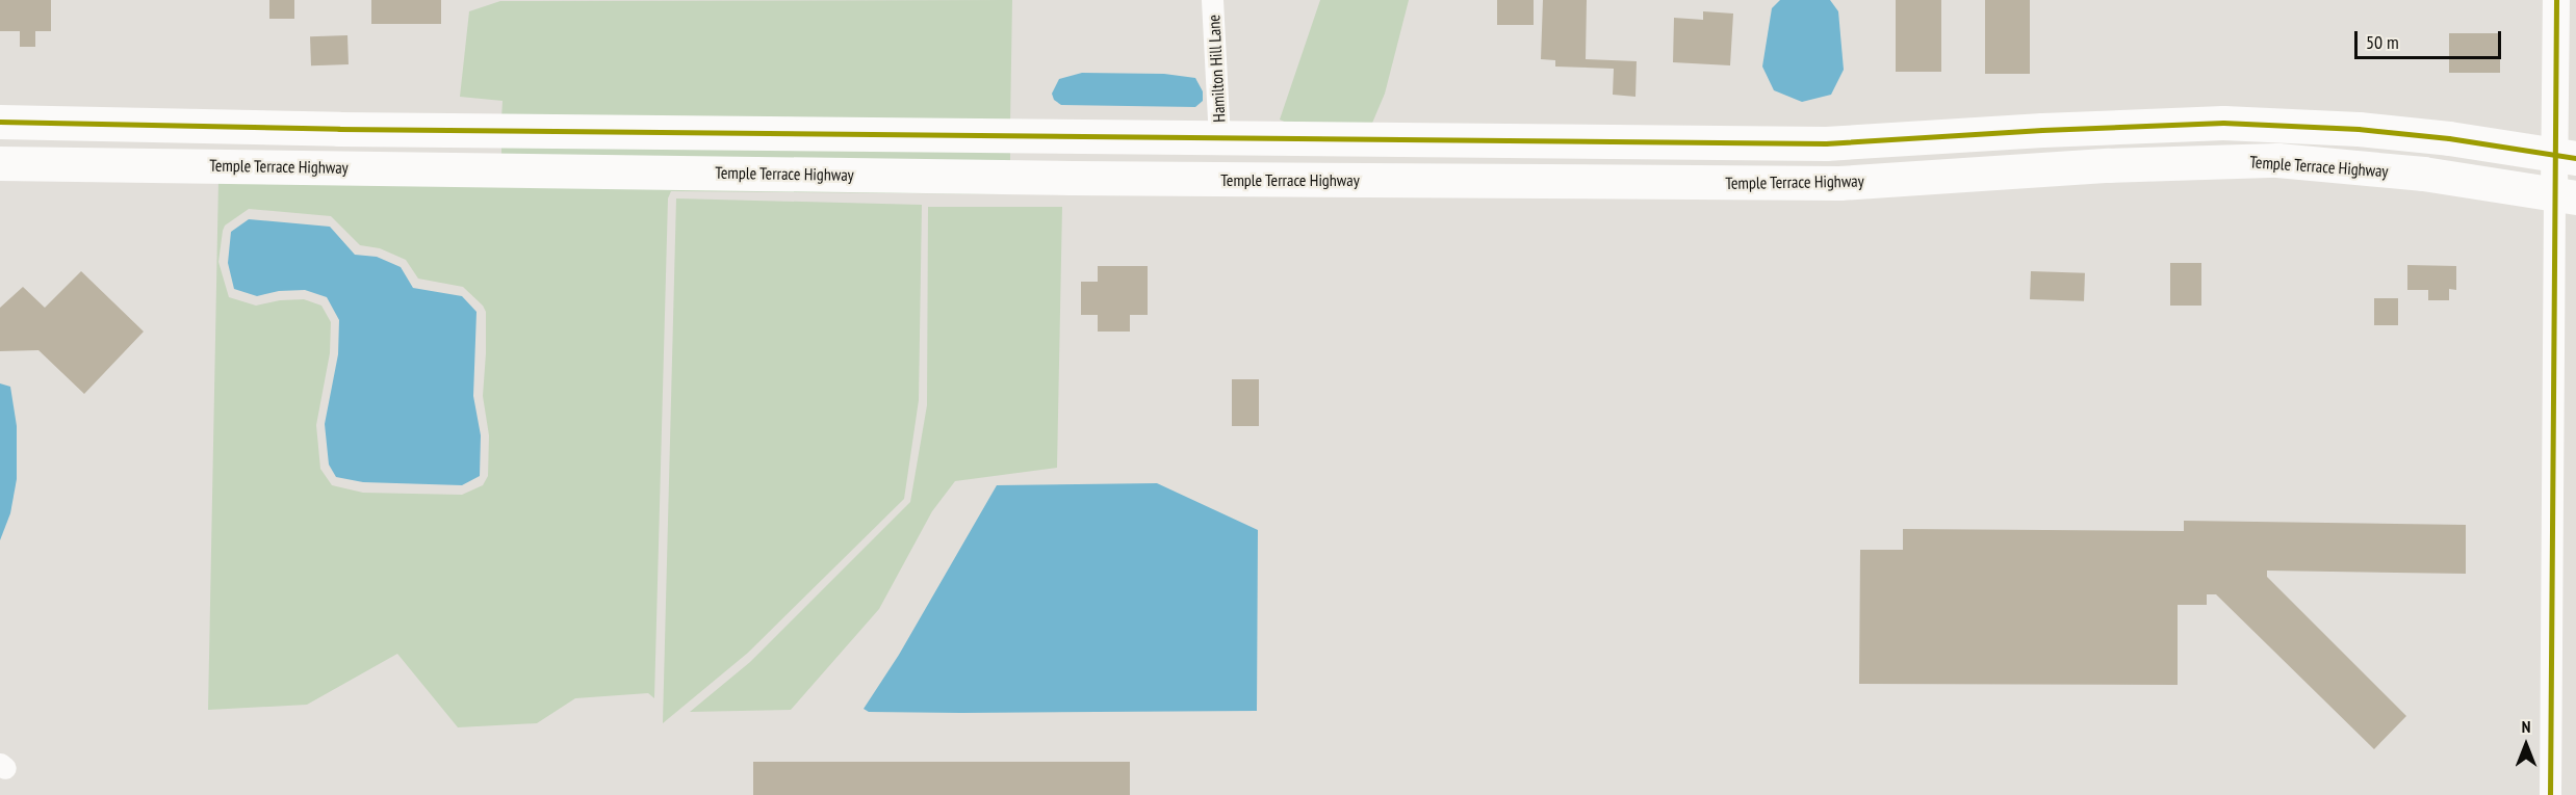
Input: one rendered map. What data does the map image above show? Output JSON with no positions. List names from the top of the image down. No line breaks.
{"streets":{"main road":["Temple Terrace Highway"],"street":["Hamilton Hill Lane"]},"scale_bar":"50 m","north":"top"}
